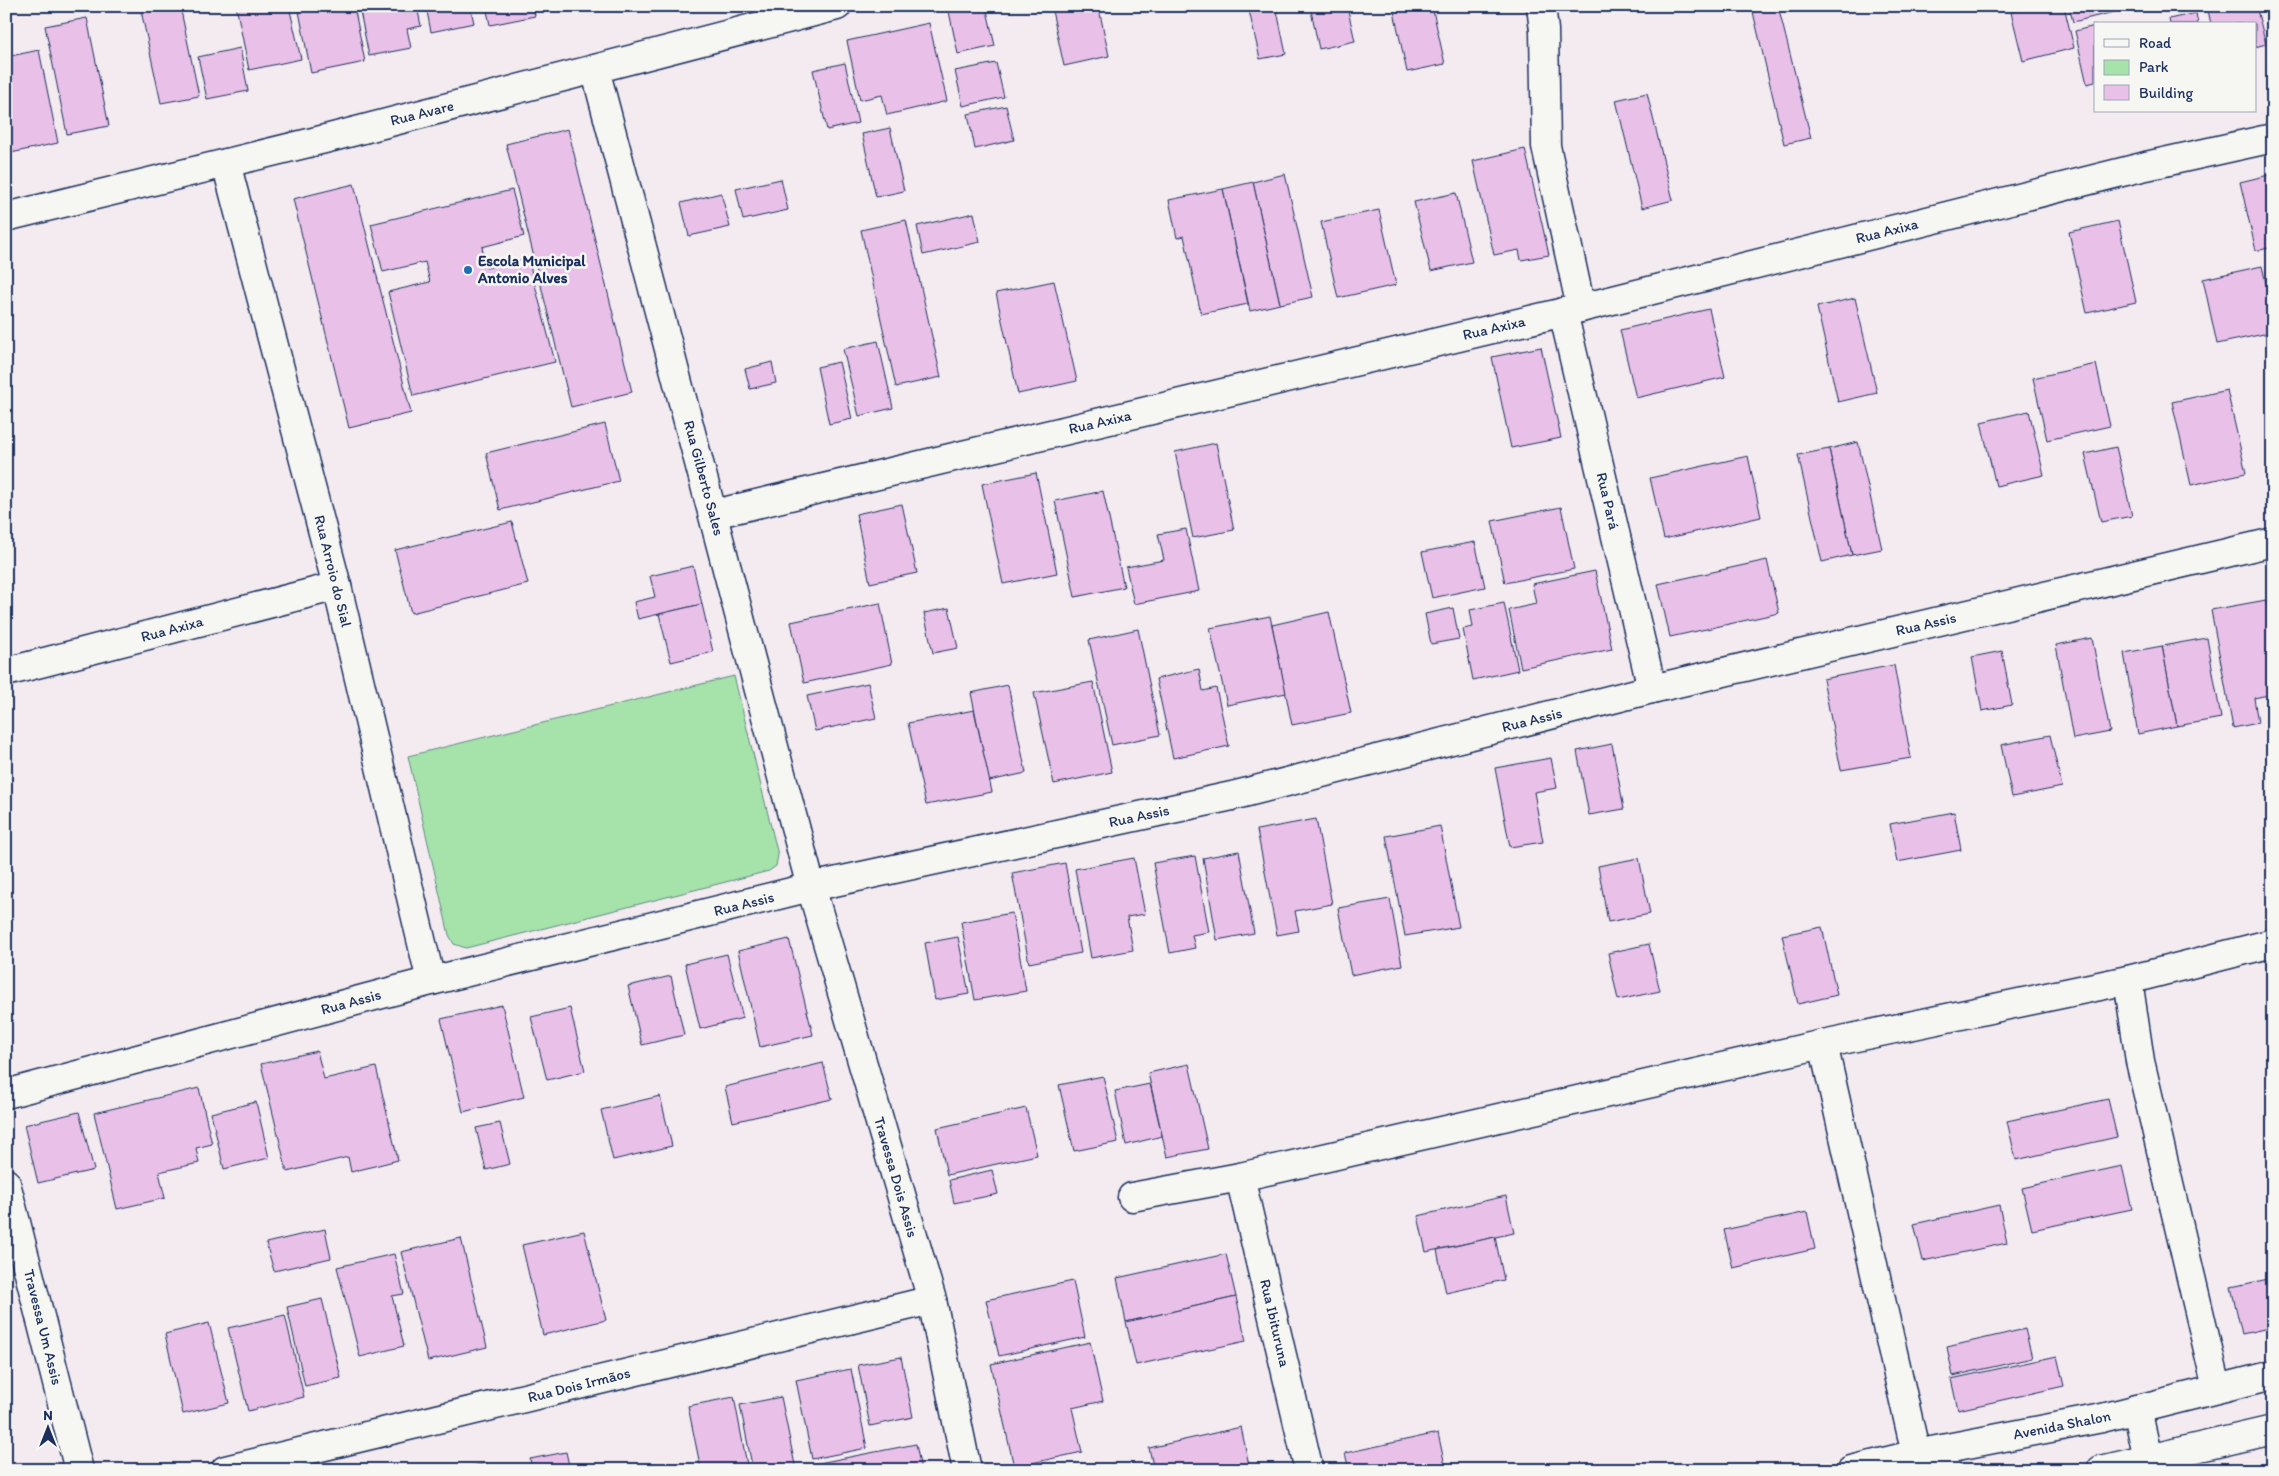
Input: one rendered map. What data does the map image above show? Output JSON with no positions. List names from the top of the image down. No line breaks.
{"streets":{"street":["Rua Avare","Rua Axixa","Rua Gilberto Sales","Rua Pará","Rua Arroio do Sial","Rua Assis","Travessa Dois Assis","Rua Ibituruna","Travessa Um Assis","Rua Dois Irmãos","Avenida Shalon"]},"crossings":[["Rua Avare","Rua Gilberto Sales"],["Rua Avare","Rua Arroio do Sial"],["Rua Axixa","Rua Gilberto Sales"],["Rua Axixa","Rua Pará"],["Rua Axixa","Rua Arroio do Sial"],["Rua Gilberto Sales","Rua Assis"],["Rua Gilberto Sales","Travessa Dois Assis"],["Rua Pará","Rua Assis"],["Rua Arroio do Sial","Rua Assis"],["Rua Assis","Travessa Dois Assis"],["Travessa Dois Assis","Rua Dois Irmãos"]],"places":["Escola Municipal Antonio Alves"],"legend":["Road","Park","Building"],"north":"top"}
